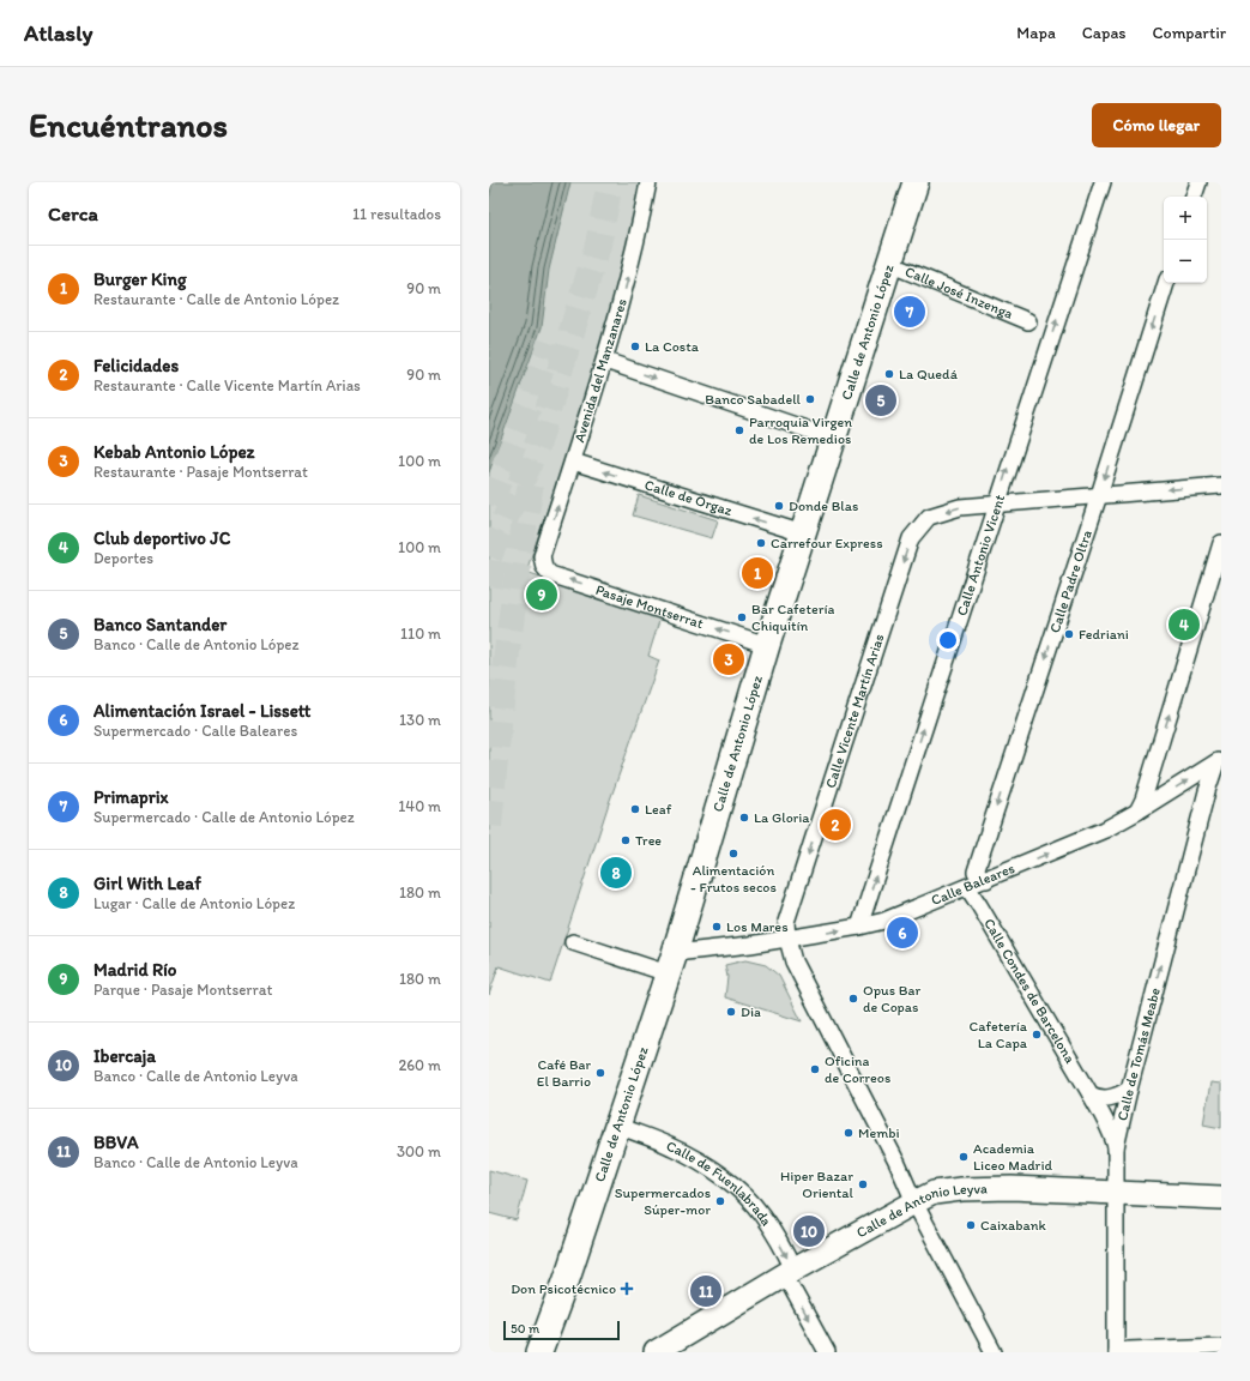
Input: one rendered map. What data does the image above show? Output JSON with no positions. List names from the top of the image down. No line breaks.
{"streets":{"main road":["Calle de Antonio López","Calle de Antonio Leyva"],"street":["Calle José Inzenga","Avenida del Manzanares","Calle de Orgaz","Calle Antonio Vicent","Calle Padre Oltra","Pasaje Montserrat","Calle Vicente Martín Arias","Calle Baleares","Calle Condes de Barcelona","Calle de Tomás Meabe","Calle de Fuenlabrada"]},"crossings":[["Calle José Inzenga","Calle de Antonio López"],["Calle de Antonio López","Calle de Orgaz"],["Calle de Antonio López","Pasaje Montserrat"],["Calle de Antonio López","Calle Baleares"],["Calle de Antonio López","Calle de Fuenlabrada"],["Avenida del Manzanares","Calle de Orgaz"],["Avenida del Manzanares","Pasaje Montserrat"],["Calle Antonio Vicent","Calle Vicente Martín Arias"],["Calle Antonio Vicent","Calle Baleares"],["Calle Padre Oltra","Calle Baleares"],["Calle Vicente Martín Arias","Calle Baleares"],["Calle Vicente Martín Arias","Calle de Antonio Leyva"],["Calle Baleares","Calle Condes de Barcelona"],["Calle Baleares","Calle de Tomás Meabe"],["Calle Condes de Barcelona","Calle de Tomás Meabe"],["Calle de Tomás Meabe","Calle de Antonio Leyva"],["Calle de Fuenlabrada","Calle de Antonio Leyva"]],"one_way":["Avenida del Manzanares","Calle Antonio Vicent","Pasaje Montserrat","Calle Vicente Martín Arias","Calle Baleares","Calle de Tomás Meabe","Calle de Fuenlabrada"],"places":{"other":["La Costa","La Quedá","Banco Sabadell","Parroquia Virgen de Los Remedios","Donde Blas","Carrefour Express","Bar Cafetería Chiquitín","Fedriani","Leaf","La Gloria","Tree","Alimentación - Frutos secos","Los Mares","Opus Bar de Copas","Dia","Cafetería La Capa","Oficina de Correos","Café Bar El Barrio","Membi","Academia Liceo Madrid","Hiper Bazar Oriental","Supermercados Súper-mor","Caixabank"],"health":["Don Psicotécnico"]},"scale_bar":"50 m","page":{"header":"Atlasly","nav":["Mapa","Capas","Compartir"],"buttons":"Cómo llegar","title":"Encuéntranos","heading":["Cerca","11 resultados"],"map_buttons":["+","−"],"list":[{"mark":"1","name":"Burger King","note":"Restaurante · Calle de Antonio López","value":"90 m"},{"mark":"2","name":"Felicidades","note":"Restaurante · Calle Vicente Martín Arias","value":"90 m"},{"mark":"3","name":"Kebab Antonio López","note":"Restaurante · Pasaje Montserrat","value":"100 m"},{"mark":"4","name":"Club deportivo JC","note":"Deportes","value":"100 m"},{"mark":"5","name":"Banco Santander","note":"Banco · Calle de Antonio López","value":"110 m"},{"mark":"6","name":"Alimentación Israel - Lissett","note":"Supermercado · Calle Baleares","value":"130 m"},{"mark":"7","name":"Primaprix","note":"Supermercado · Calle de Antonio López","value":"140 m"},{"mark":"8","name":"Girl With Leaf","note":"Lugar · Calle de Antonio López","value":"180 m"},{"mark":"9","name":"Madrid Río","note":"Parque · Pasaje Montserrat","value":"180 m"},{"mark":"10","name":"Ibercaja","note":"Banco · Calle de Antonio Leyva","value":"260 m"},{"mark":"11","name":"BBVA","note":"Banco · Calle de Antonio Leyva","value":"300 m"}],"pins":["7","5","1","9","4","3","2","8","6","10","11"],"scale":"50 m"}}
